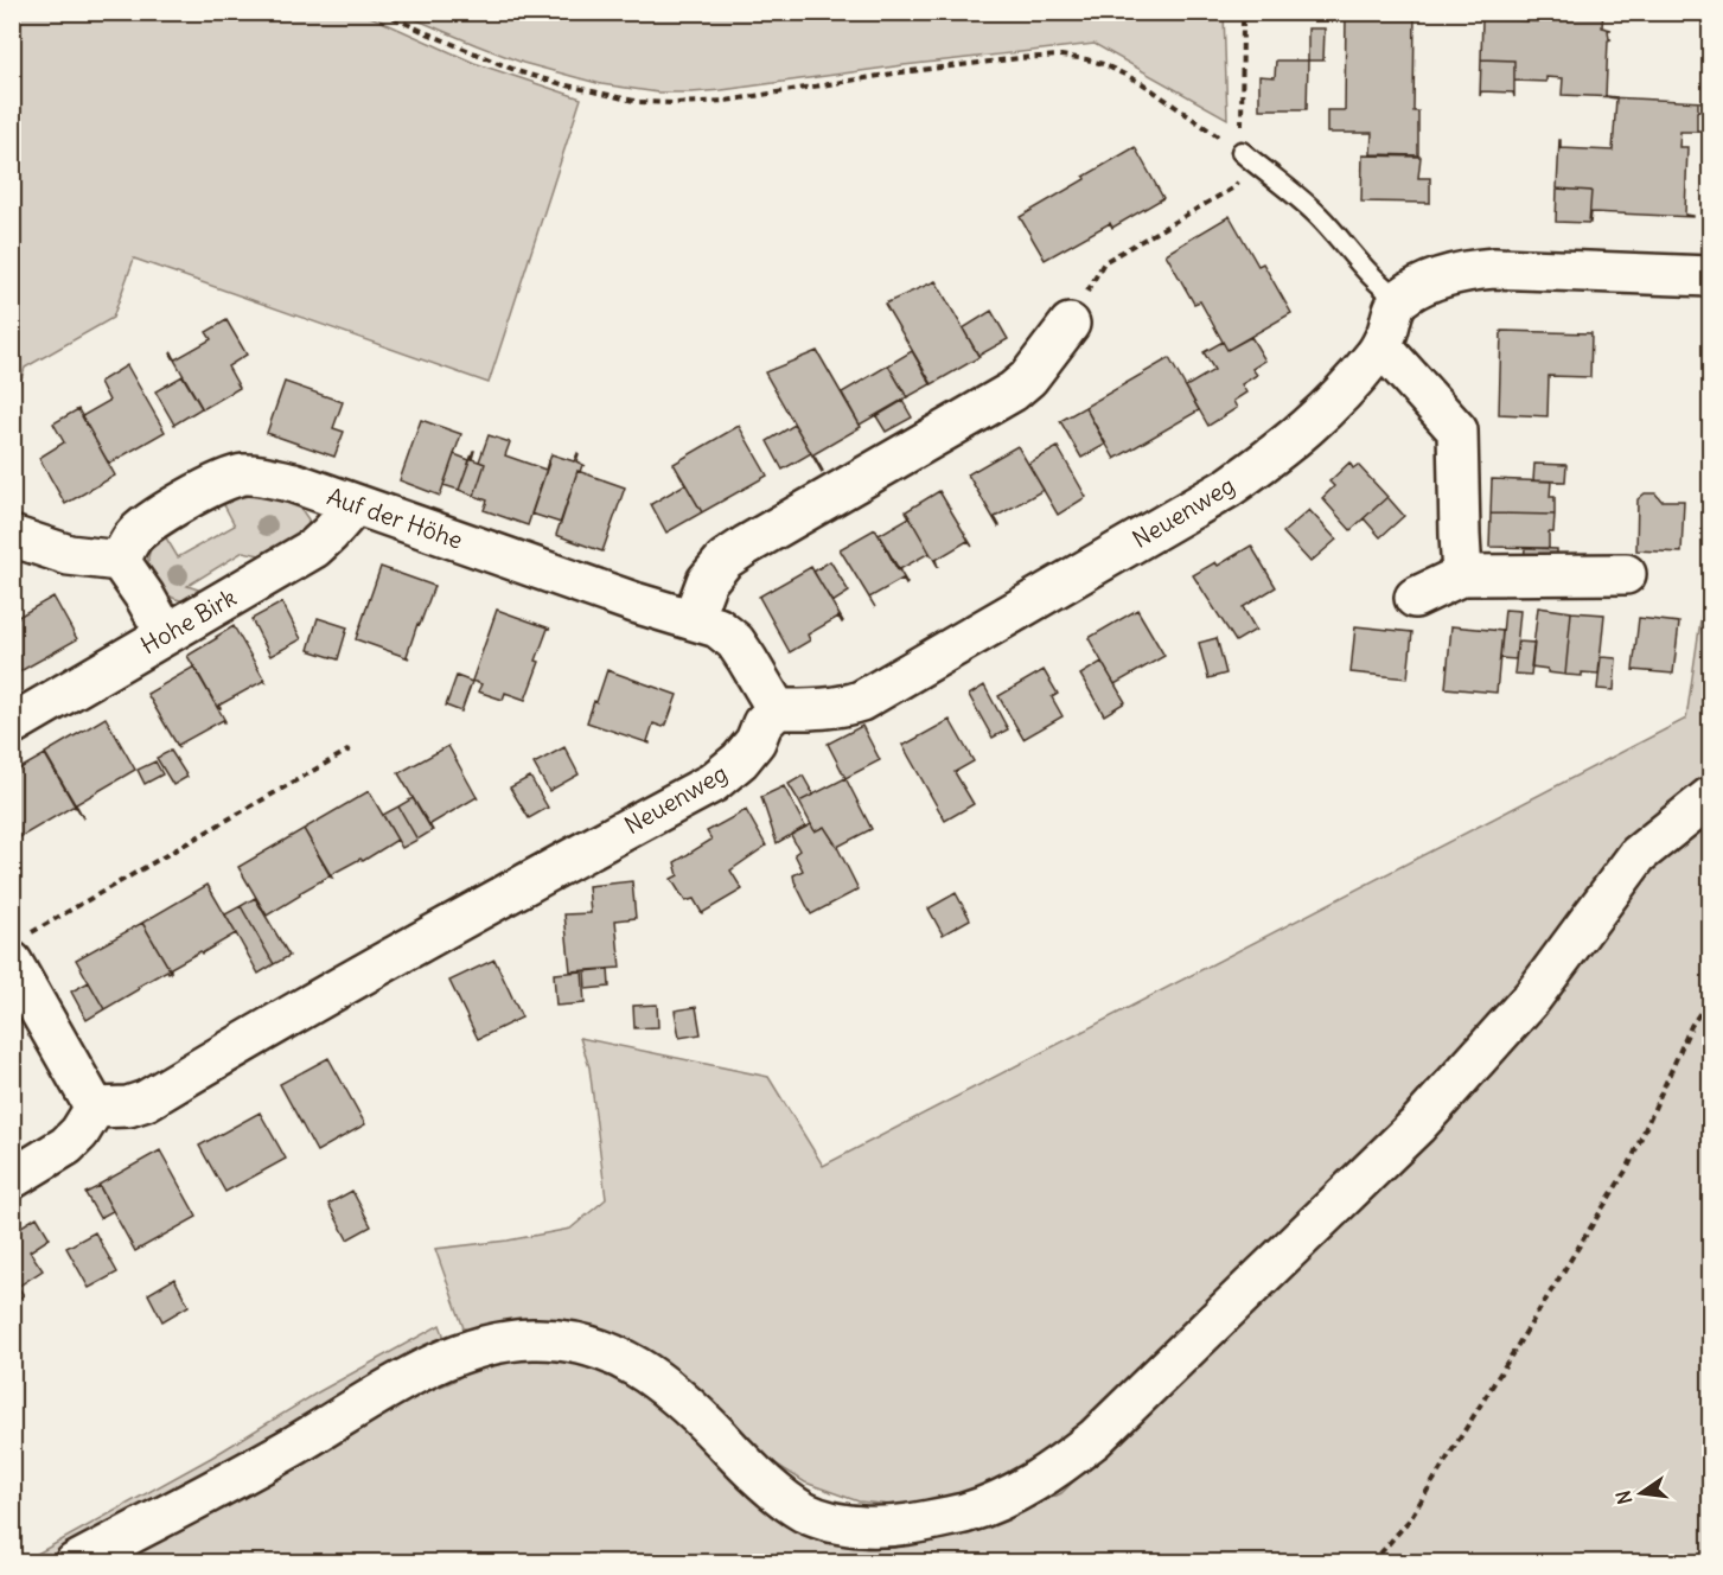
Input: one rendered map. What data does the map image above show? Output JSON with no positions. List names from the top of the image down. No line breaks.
{"streets":{"street":["Neuenweg","Auf der Höhe","Hohe Birk"]},"crossings":[["Neuenweg","Auf der Höhe"],["Auf der Höhe","Hohe Birk"]],"north":"left"}
